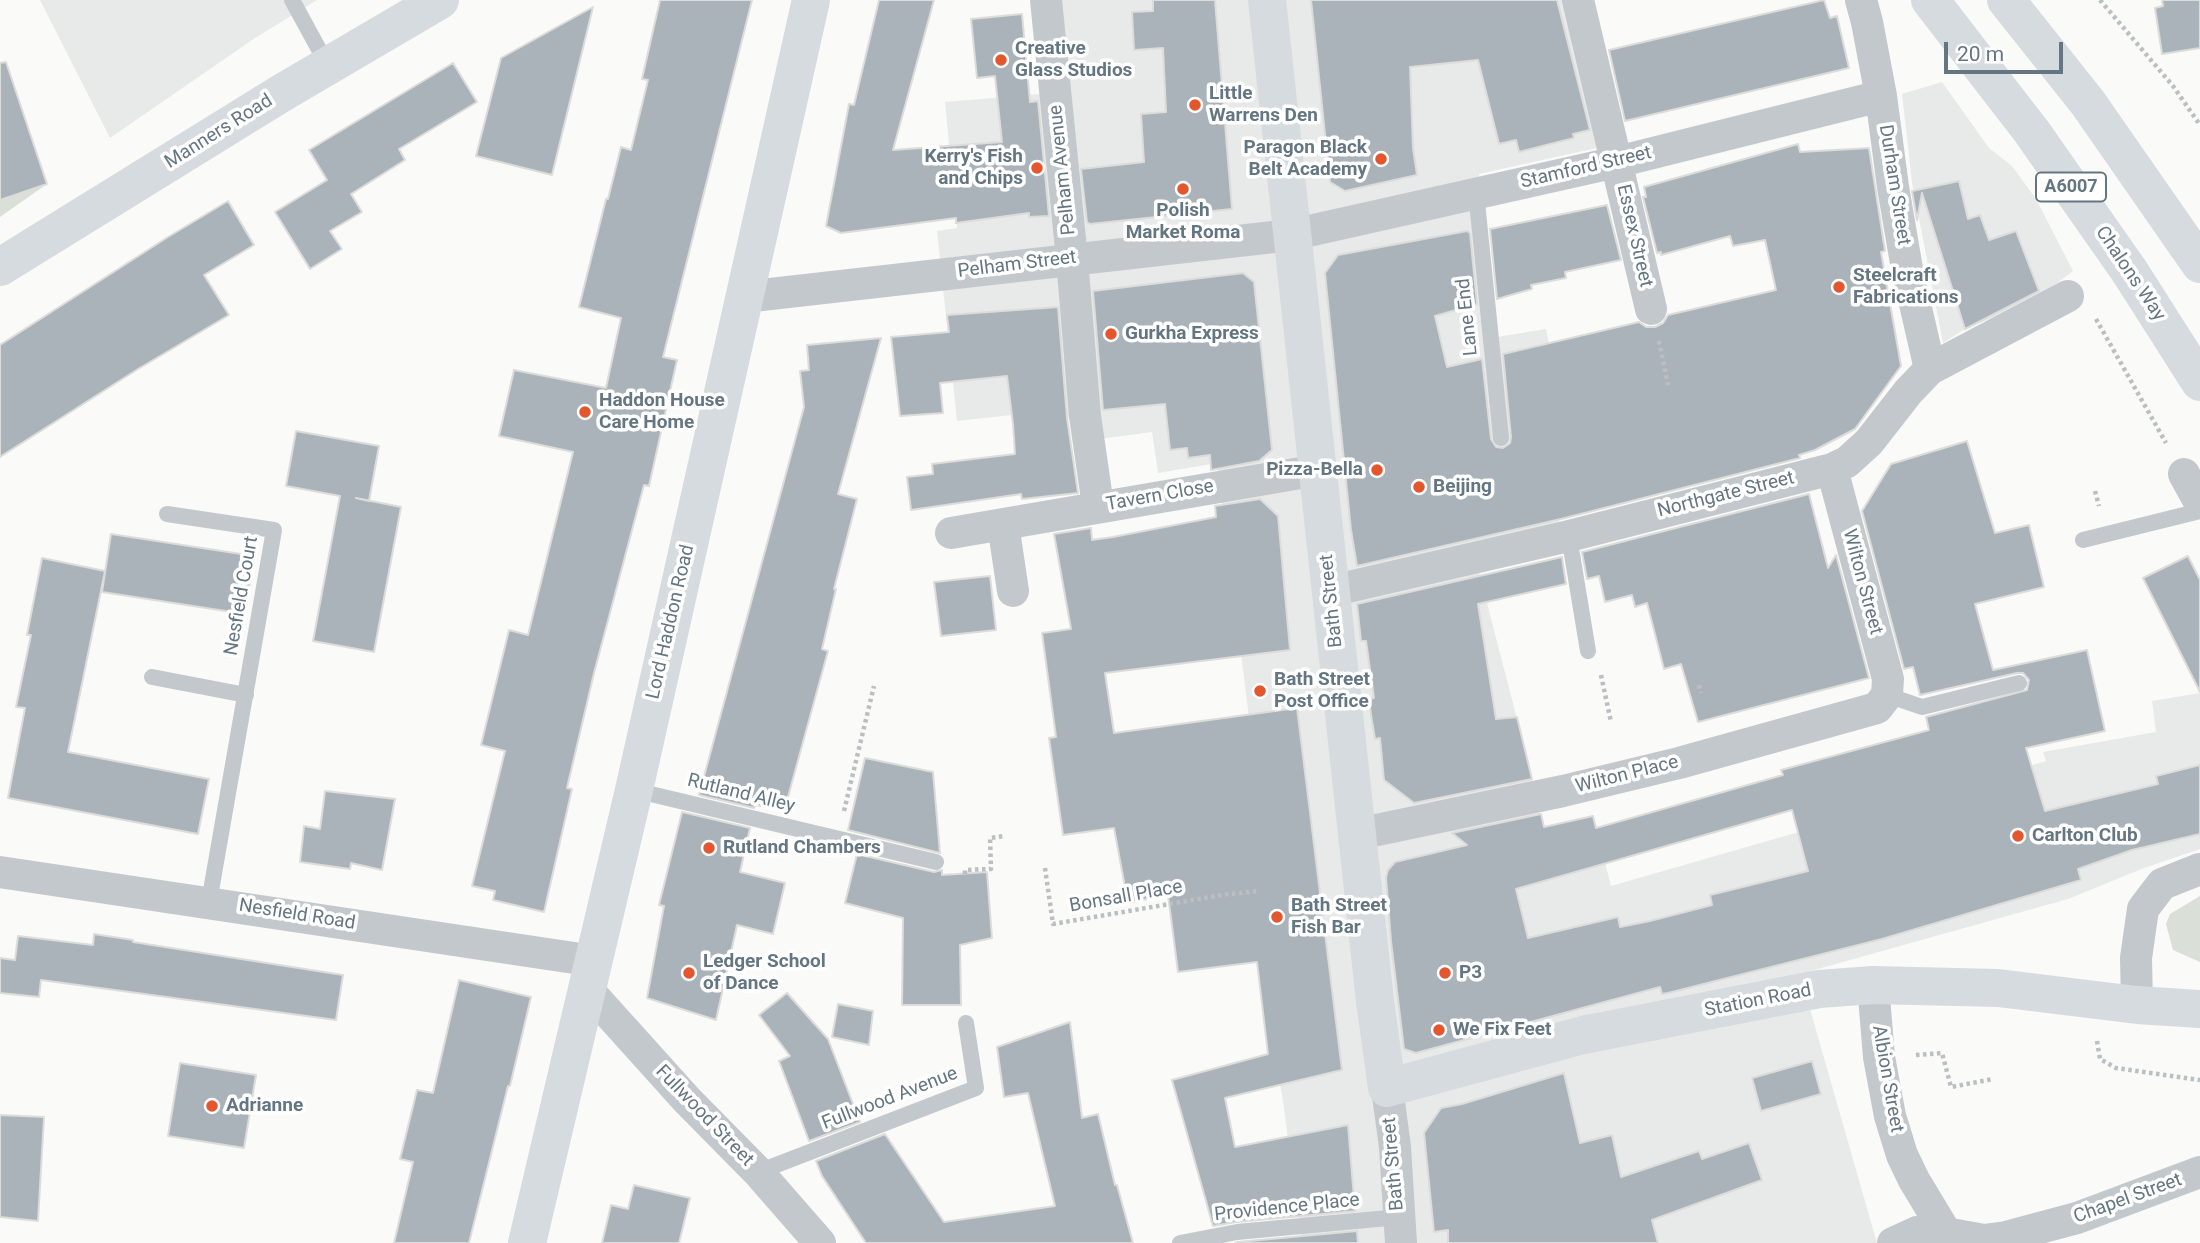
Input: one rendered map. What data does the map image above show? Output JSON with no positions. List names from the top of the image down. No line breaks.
{"streets":{"street":["Manners Road","Stamford Street","Pelham Avenue","Durham Street","A6007","Essex Street","Pelham Street","Chalons Way","Northgate Street","Tavern Close","Wilton Street","Bath Street","Lord Haddon Road","Wilton Place","Nesfield Road","Station Road","Albion Street","Fullwood Street","Chapel Street"],"lane":["Lane End","Nesfield Court","Rutland Alley","Fullwood Avenue","Providence Place"],"path":["Bonsall Place"]},"crossings":[["Stamford Street","Durham Street"],["Stamford Street","Essex Street"],["Stamford Street","Pelham Street"],["Stamford Street","Lane End"],["Stamford Street","Bath Street"],["Pelham Avenue","Pelham Street"],["Pelham Avenue","Tavern Close"],["Durham Street","Northgate Street"],["Pelham Street","Bath Street"],["Pelham Street","Lord Haddon Road"],["Northgate Street","Wilton Street"],["Northgate Street","Bath Street"],["Tavern Close","Bath Street"],["Wilton Street","Wilton Place"],["Nesfield Court","Nesfield Road"],["Bath Street","Wilton Place"],["Bath Street","Station Road"],["Bath Street","Providence Place"],["Lord Haddon Road","Rutland Alley"],["Lord Haddon Road","Nesfield Road"],["Lord Haddon Road","Fullwood Street"],["Nesfield Road","Fullwood Street"],["Station Road","Albion Street"],["Albion Street","Chapel Street"],["Fullwood Avenue","Fullwood Street"]],"places":["Creative Glass Studios","Little Warrens Den","Paragon Black Belt Academy","Kerry's Fish and Chips","Polish Market Roma","Steelcraft Fabrications","Gurkha Express","Haddon House Care Home","Pizza-Bella","Beijing","Bath Street Post Office","Carlton Club","Rutland Chambers","Bath Street Fish Bar","Ledger School of Dance","P3","We Fix Feet","Adrianne"],"scale_bar":"20 m"}
